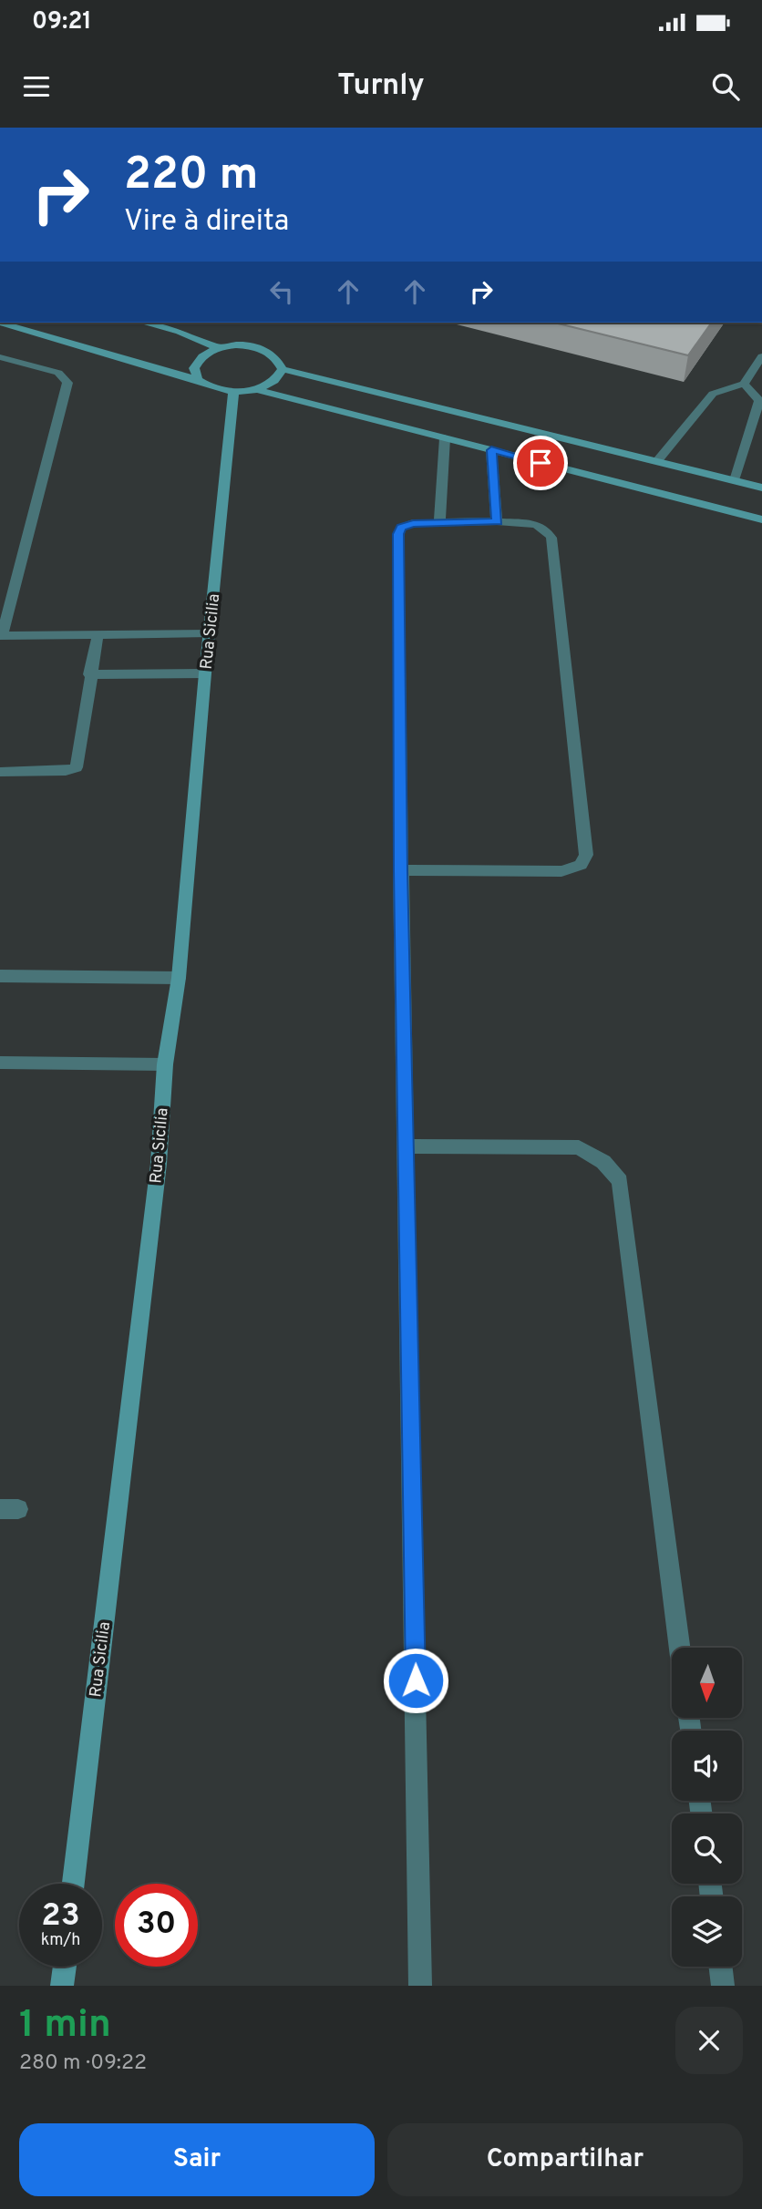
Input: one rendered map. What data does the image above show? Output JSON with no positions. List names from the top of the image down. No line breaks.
{"streets":{"street":["Rua Sicilia"]},"north":"bottom","page":{"status":"09:21","header":"Turnly","turn":["220 m","Vire à direita"],"speed":"23 km/h","limit":"30","heading":["1 min","280 m · 09:22"],"buttons":["Sair","Compartilhar"]}}
